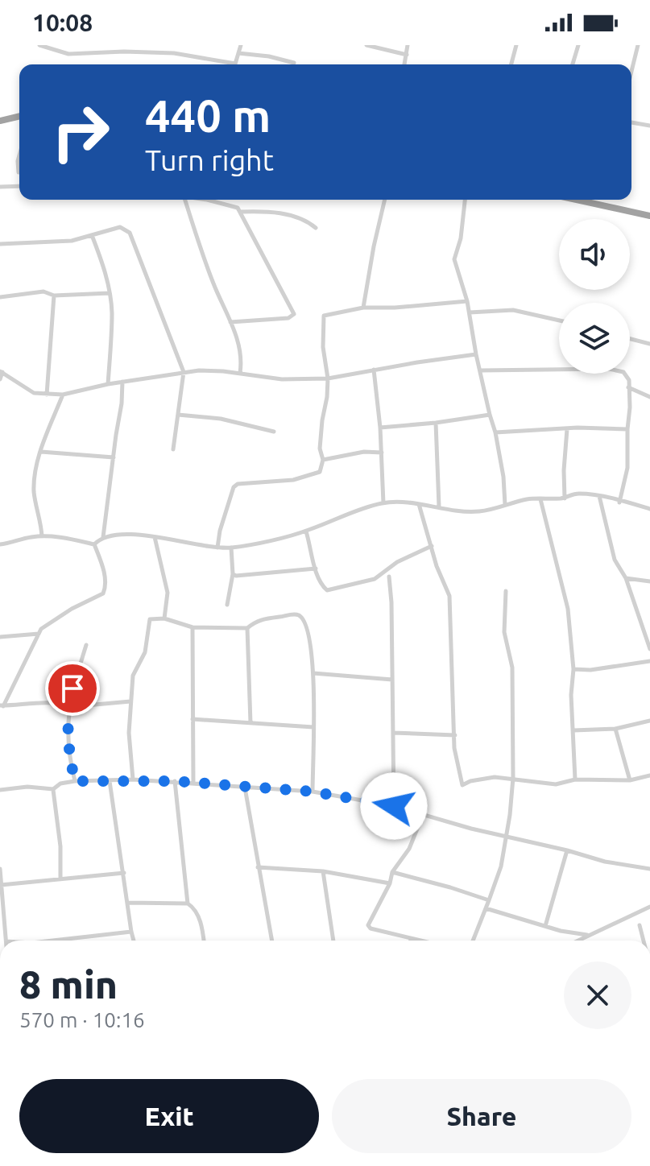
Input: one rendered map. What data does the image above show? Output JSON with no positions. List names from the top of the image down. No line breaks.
{"page":{"status":"10:08","turn":["440 m","Turn right"],"heading":["8 min","570 m · 10:16"],"buttons":["Exit","Share"]}}
